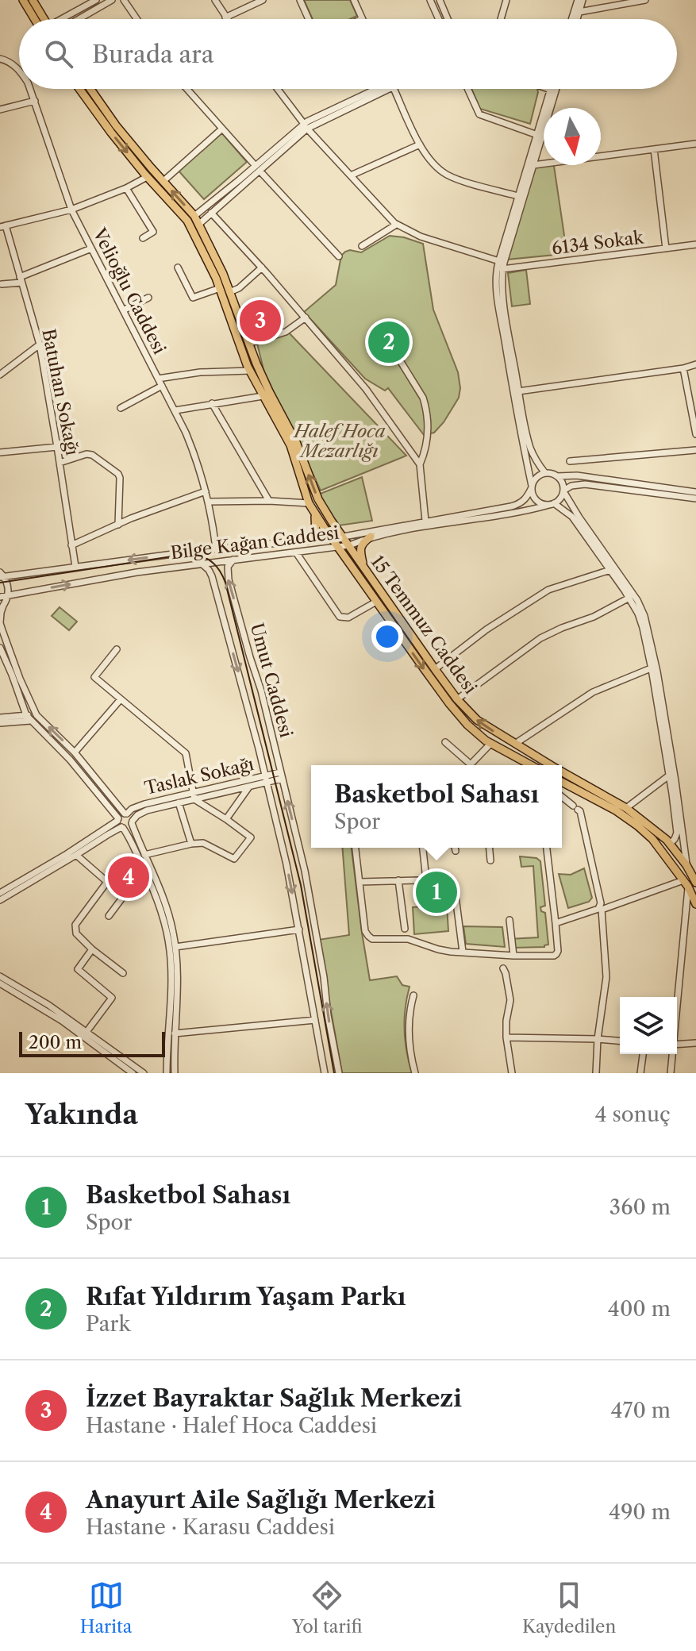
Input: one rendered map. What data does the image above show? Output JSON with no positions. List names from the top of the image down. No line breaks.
{"streets":{"main road":["15 Temmuz Caddesi"],"street":["6134 Sokak","Velioğlu Caddesi","Batuhan Sokağı","Bilge Kağan Caddesi","Umut Caddesi","Taslak Sokağı"]},"crossings":[["Velioğlu Caddesi","Bilge Kağan Caddesi"],["Batuhan Sokağı","Bilge Kağan Caddesi"],["Bilge Kağan Caddesi","15 Temmuz Caddesi"],["Bilge Kağan Caddesi","Umut Caddesi"],["Umut Caddesi","Taslak Sokağı"]],"parks":["Halef Hoca Mezarlığı"],"scale_bar":"200 m","north":"bottom","page":{"search":"Burada ara","pins":["3","2","4","1"],"popup":["Basketbol Sahası","Spor"],"scale":"200 m","heading":["Yakında","4 sonuç"],"list":[{"mark":"1","name":"Basketbol Sahası","note":"Spor","value":"360 m"},{"mark":"2","name":"Rıfat Yıldırım Yaşam Parkı","note":"Park","value":"400 m"},{"mark":"3","name":"İzzet Bayraktar Sağlık Merkezi","note":"Hastane · Halef Hoca Caddesi","value":"470 m"},{"mark":"4","name":"Anayurt Aile Sağlığı Merkezi","note":"Hastane · Karasu Caddesi","value":"490 m"}],"nav":["Harita","Yol tarifi","Kaydedilen"]}}
